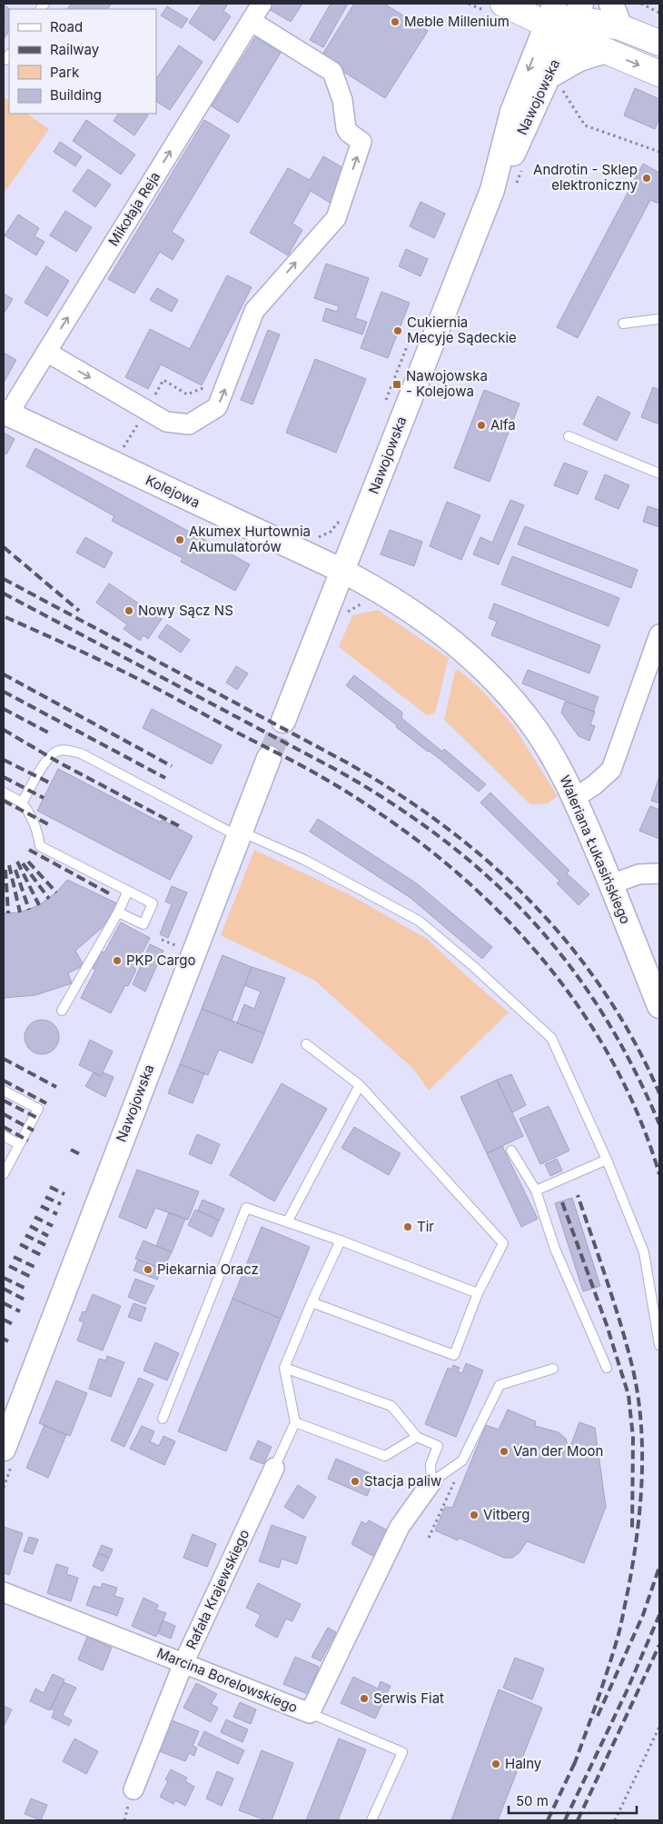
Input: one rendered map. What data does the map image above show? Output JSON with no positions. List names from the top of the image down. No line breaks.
{"streets":{"street":["Nawojowska","Mikołaja Reja","Kolejowa","Waleriana Łukasińskiego","Rafała Krajewskiego","Marcina Borelowskiego"]},"crossings":[["Nawojowska","Kolejowa"],["Nawojowska","Waleriana Łukasińskiego"],["Mikołaja Reja","Kolejowa"],["Kolejowa","Waleriana Łukasińskiego"],["Rafała Krajewskiego","Marcina Borelowskiego"]],"one_way":["Mikołaja Reja"],"places":{"other":["Meble Millenium","Androtin - Sklep elektroniczny","Cukiernia Mecyje Sądeckie","Alfa","Akumex Hurtownia Akumulatorów","Nowy Sącz NS","PKP Cargo","Tir","Piekarnia Oracz","Van der Moon","Stacja paliw","Vitberg","Serwis Fiat","Halny"],"transit":["Nawojowska - Kolejowa"]},"legend":["Road","Railway","Park","Building"],"scale_bar":"50 m"}
